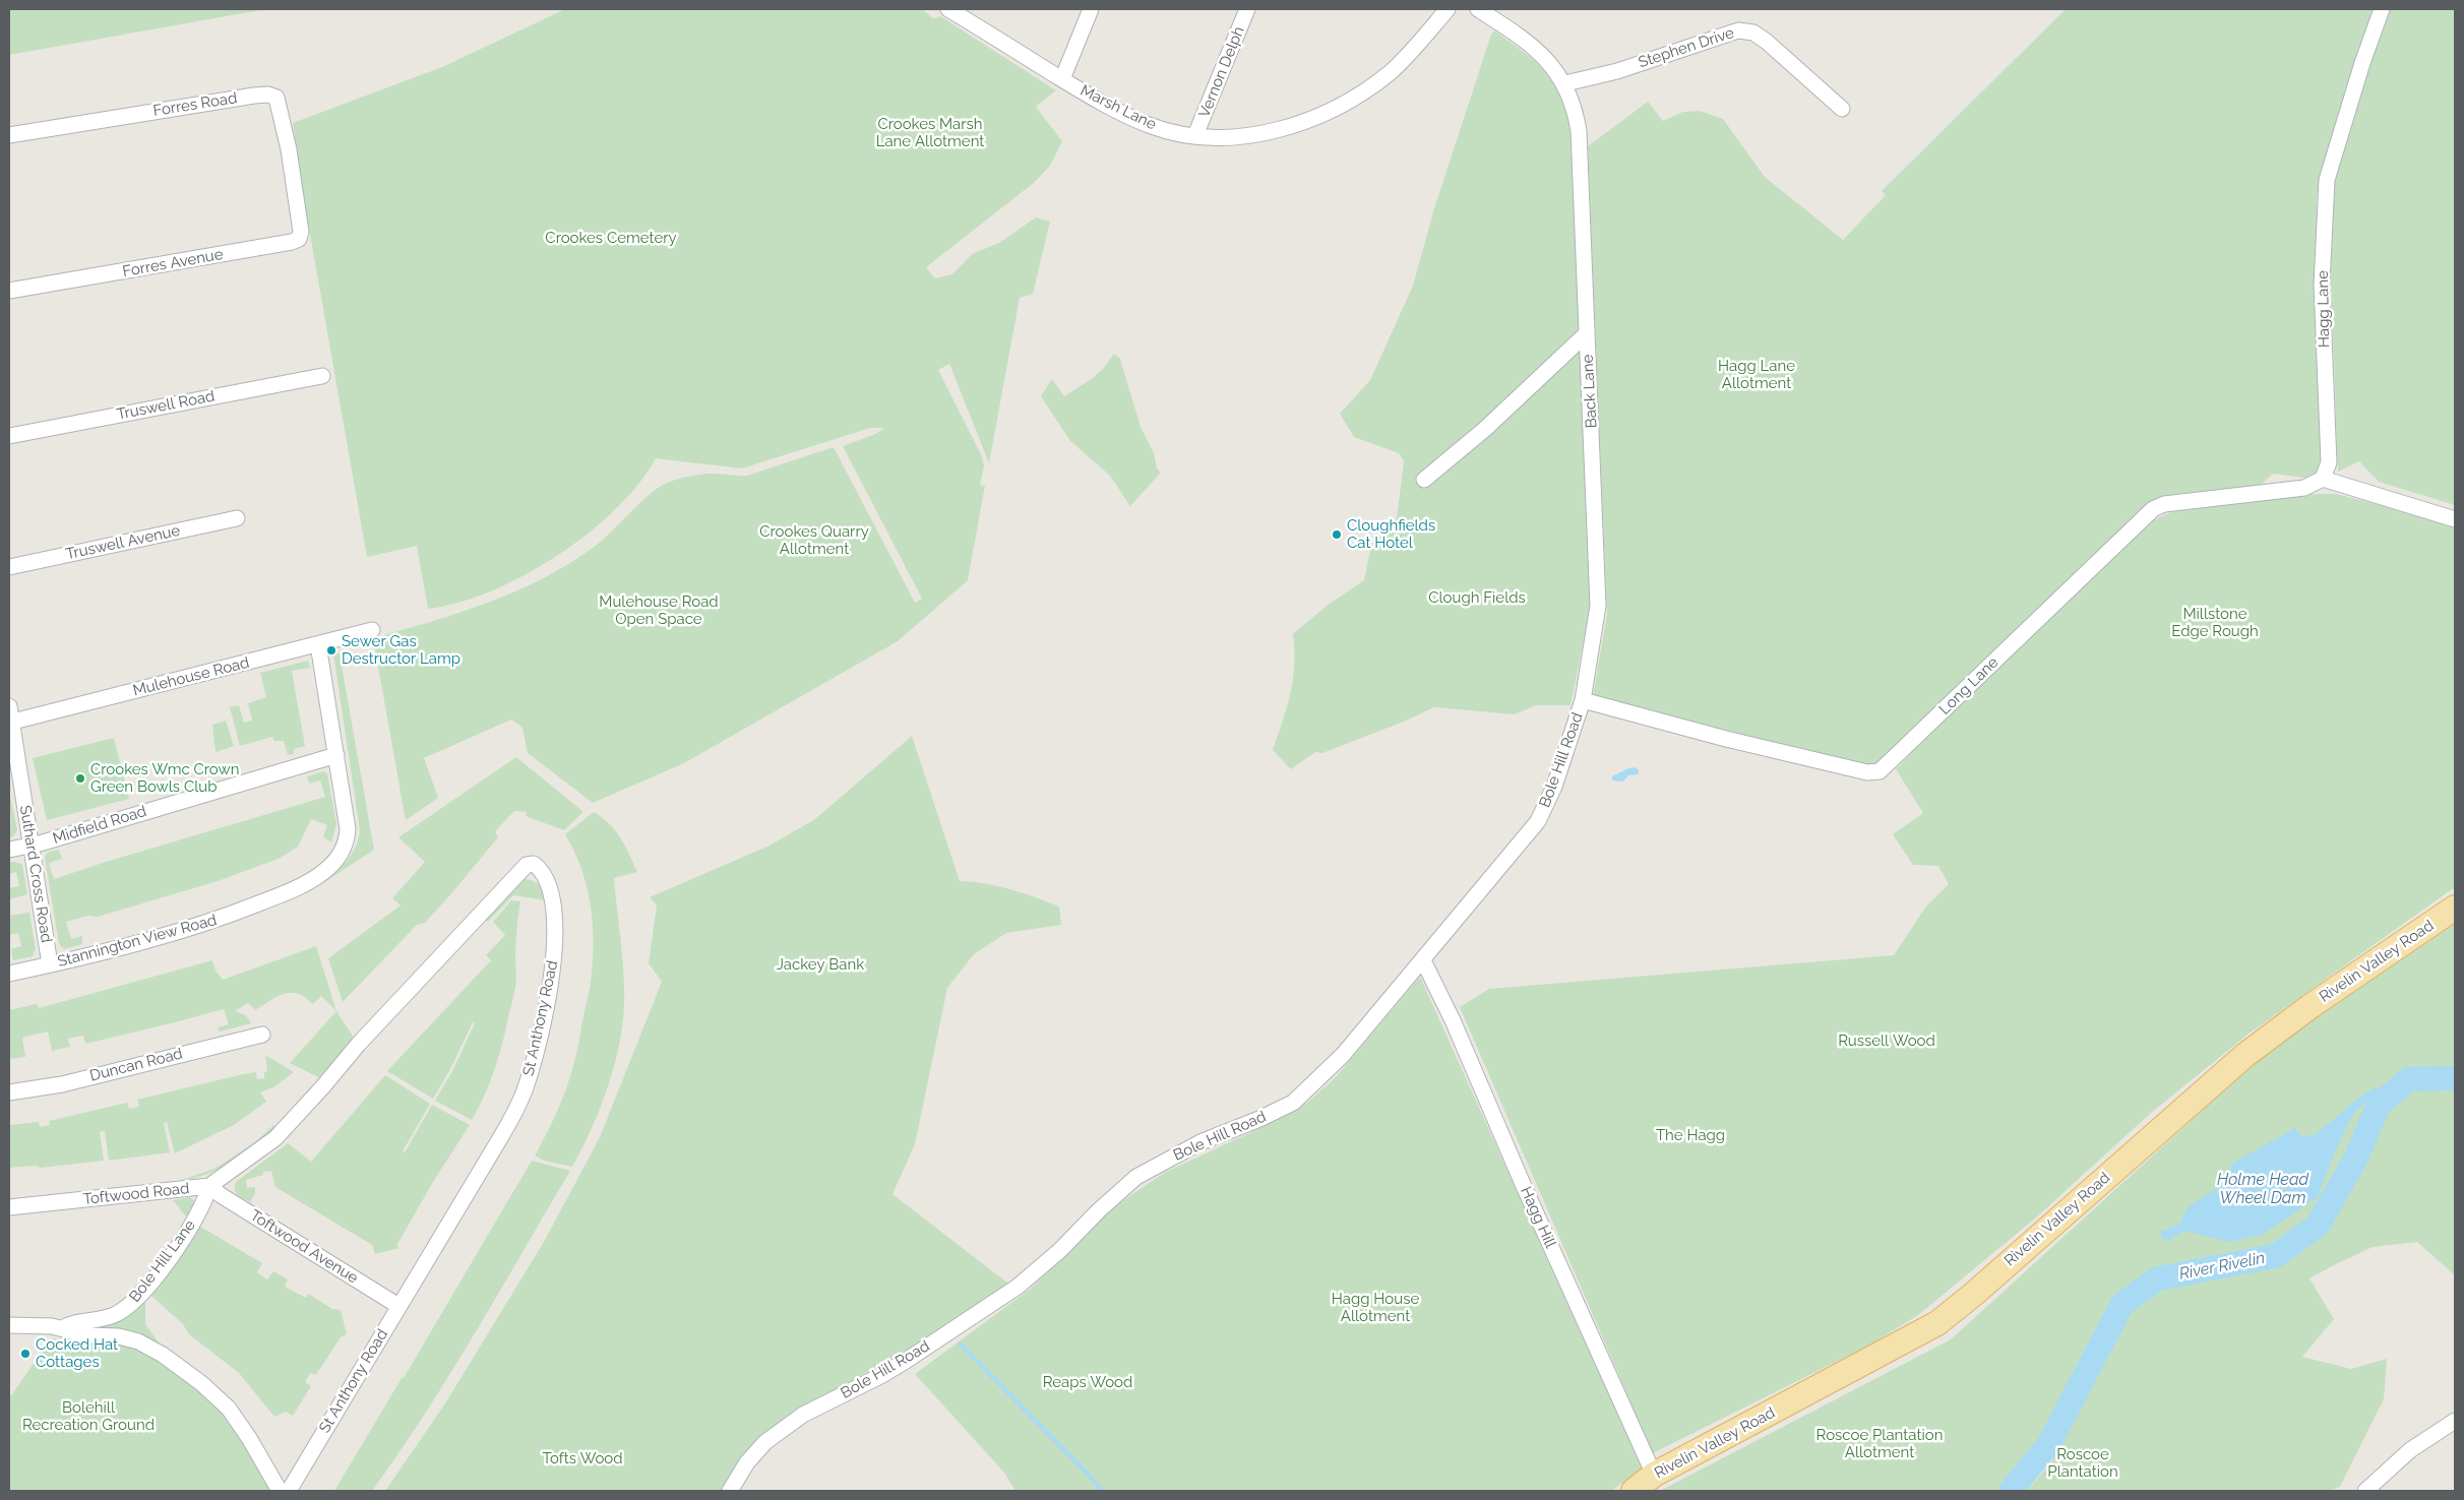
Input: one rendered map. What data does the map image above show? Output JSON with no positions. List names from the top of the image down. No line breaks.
{"streets":{"main road":["Rivelin Valley Road"],"street":["Stephen Drive","Vernon Delph","Forres Road","Marsh Lane","Forres Avenue","Hagg Lane","Back Lane","Truswell Road","Truswell Avenue","Mulehouse Road","Long Lane","Bole Hill Road","Midfield Road","Suthard Cross Road","Stannington View Road","St Anthony Road","Duncan Road","Toftwood Road","Hagg Hill","Toftwood Avenue","Bole Hill Lane"]},"crossings":[["Stephen Drive","Back Lane"],["Vernon Delph","Marsh Lane"],["Forres Road","Forres Avenue"],["Hagg Lane","Long Lane"],["Back Lane","Long Lane"],["Back Lane","Bole Hill Road"],["Mulehouse Road","Suthard Cross Road"],["Mulehouse Road","Stannington View Road"],["Long Lane","Bole Hill Road"],["Bole Hill Road","Hagg Hill"],["Midfield Road","Suthard Cross Road"],["Midfield Road","Stannington View Road"],["Suthard Cross Road","Stannington View Road"],["Rivelin Valley Road","Hagg Hill"],["St Anthony Road","Toftwood Road"],["St Anthony Road","Toftwood Avenue"],["Toftwood Road","Toftwood Avenue"],["Toftwood Road","Bole Hill Lane"],["Toftwood Avenue","Bole Hill Lane"]],"water":["Holme Head Wheel Dam","River Rivelin"],"parks":["Crookes Marsh Lane Allotment","Crookes Cemetery","Hagg Lane Allotment","Crookes Quarry Allotment","Clough Fields","Mulehouse Road Open Space","Millstone Edge Rough","Jackey Bank","Russell Wood","The Hagg","Hagg House Allotment","Reaps Wood","Bolehill Recreation Ground","Roscoe Plantation Allotment","Roscoe Plantation","Tofts Wood"],"places":["Cloughfields Cat Hotel","Sewer Gas Destructor Lamp","Crookes Wmc Crown Green Bowls Club","Cocked Hat Cottages"]}
